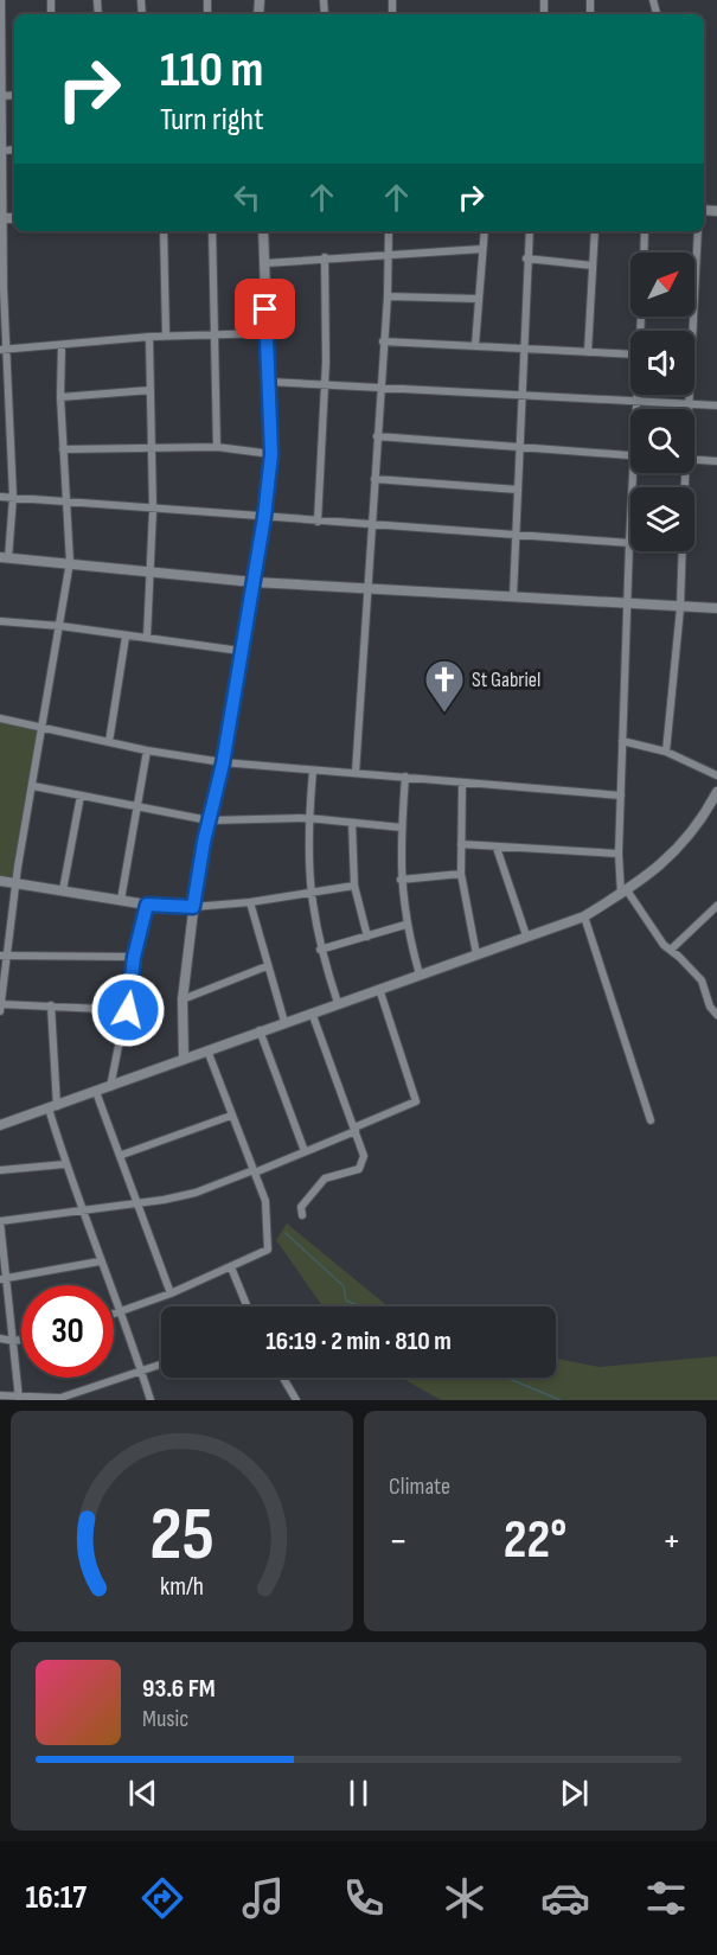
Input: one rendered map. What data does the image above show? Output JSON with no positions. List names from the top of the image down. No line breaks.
{"places":{"church":["St Gabriel"]},"north":"top right","page":{"turn":["110 m","Turn right"],"limit":"30","trip":"16:19 · 2 min · 810 m","tile":"Climate","heat":["−","22°","+"],"song":["93.6 FM","Music"],"tabs":"16:17","gauge":["25","km/h"]}}
